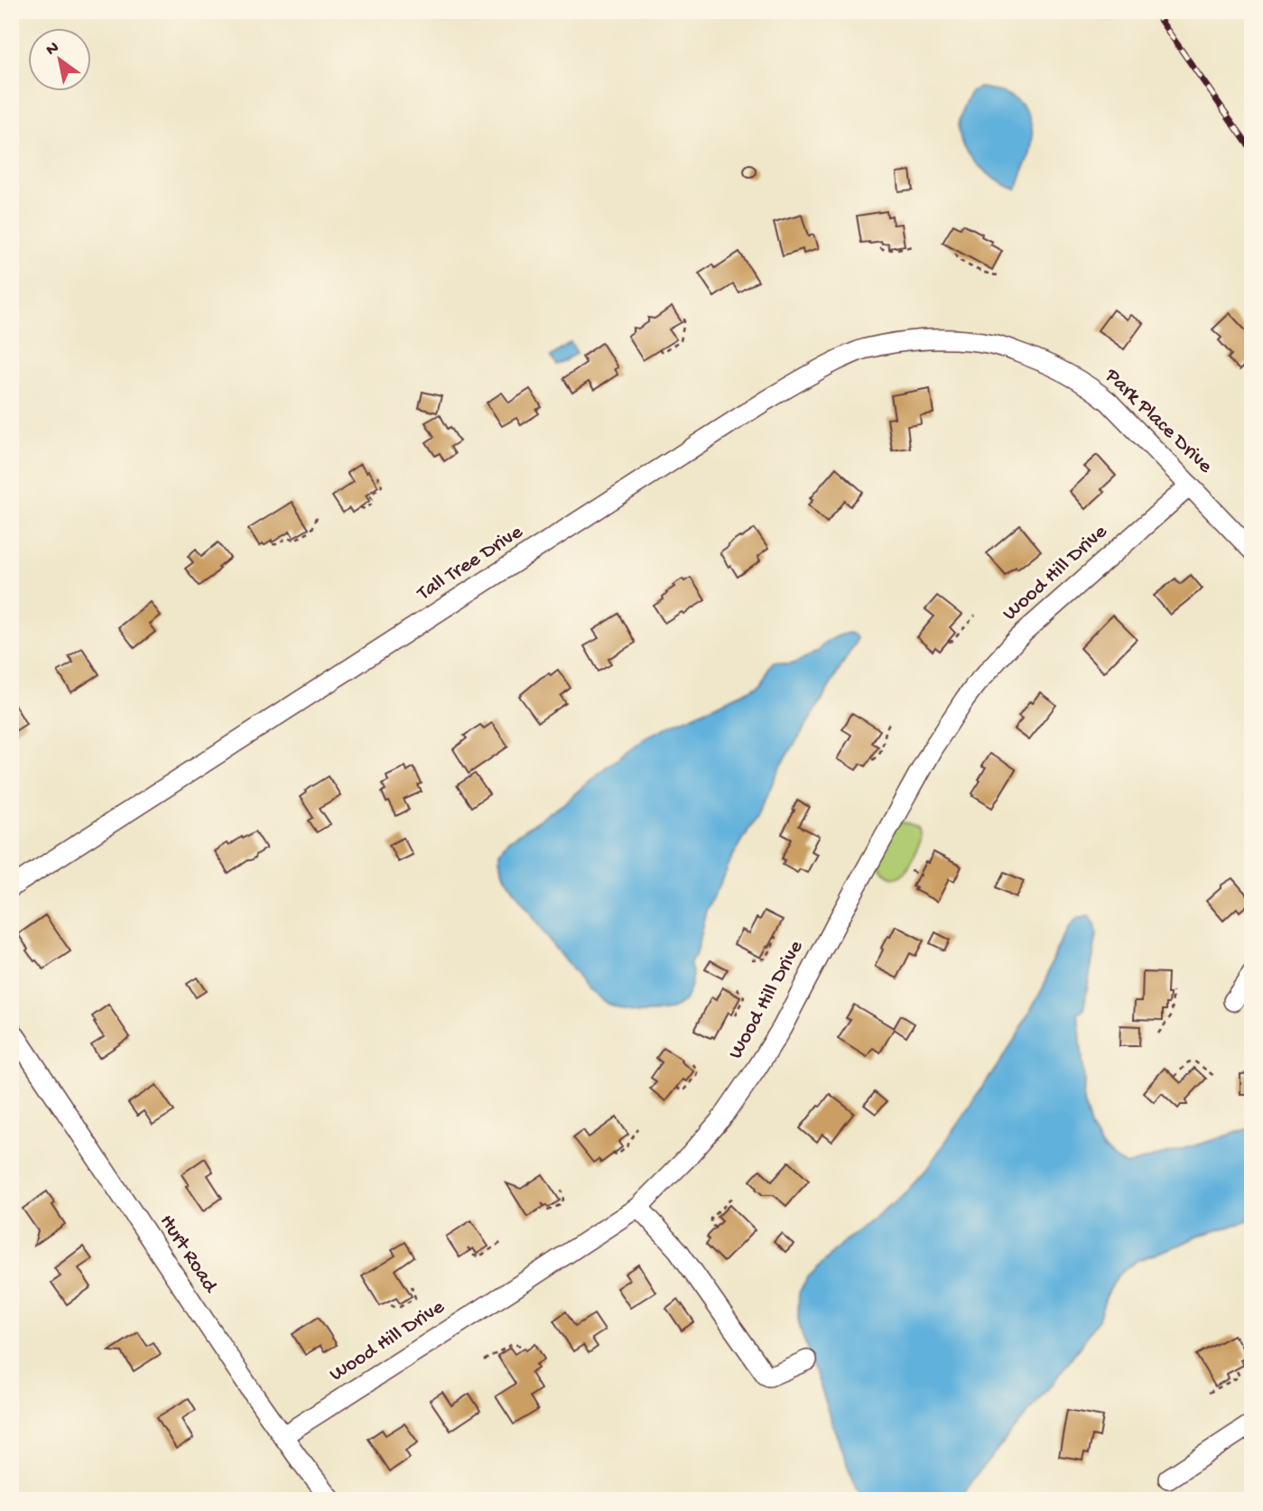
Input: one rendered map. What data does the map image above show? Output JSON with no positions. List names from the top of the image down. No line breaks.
{"streets":{"street":["Park Place Drive","Tall Tree Drive","Wood Hill Drive","Hurt Road"]},"crossings":[["Park Place Drive","Tall Tree Drive"],["Park Place Drive","Wood Hill Drive"],["Wood Hill Drive","Hurt Road"]],"north":"top left"}
